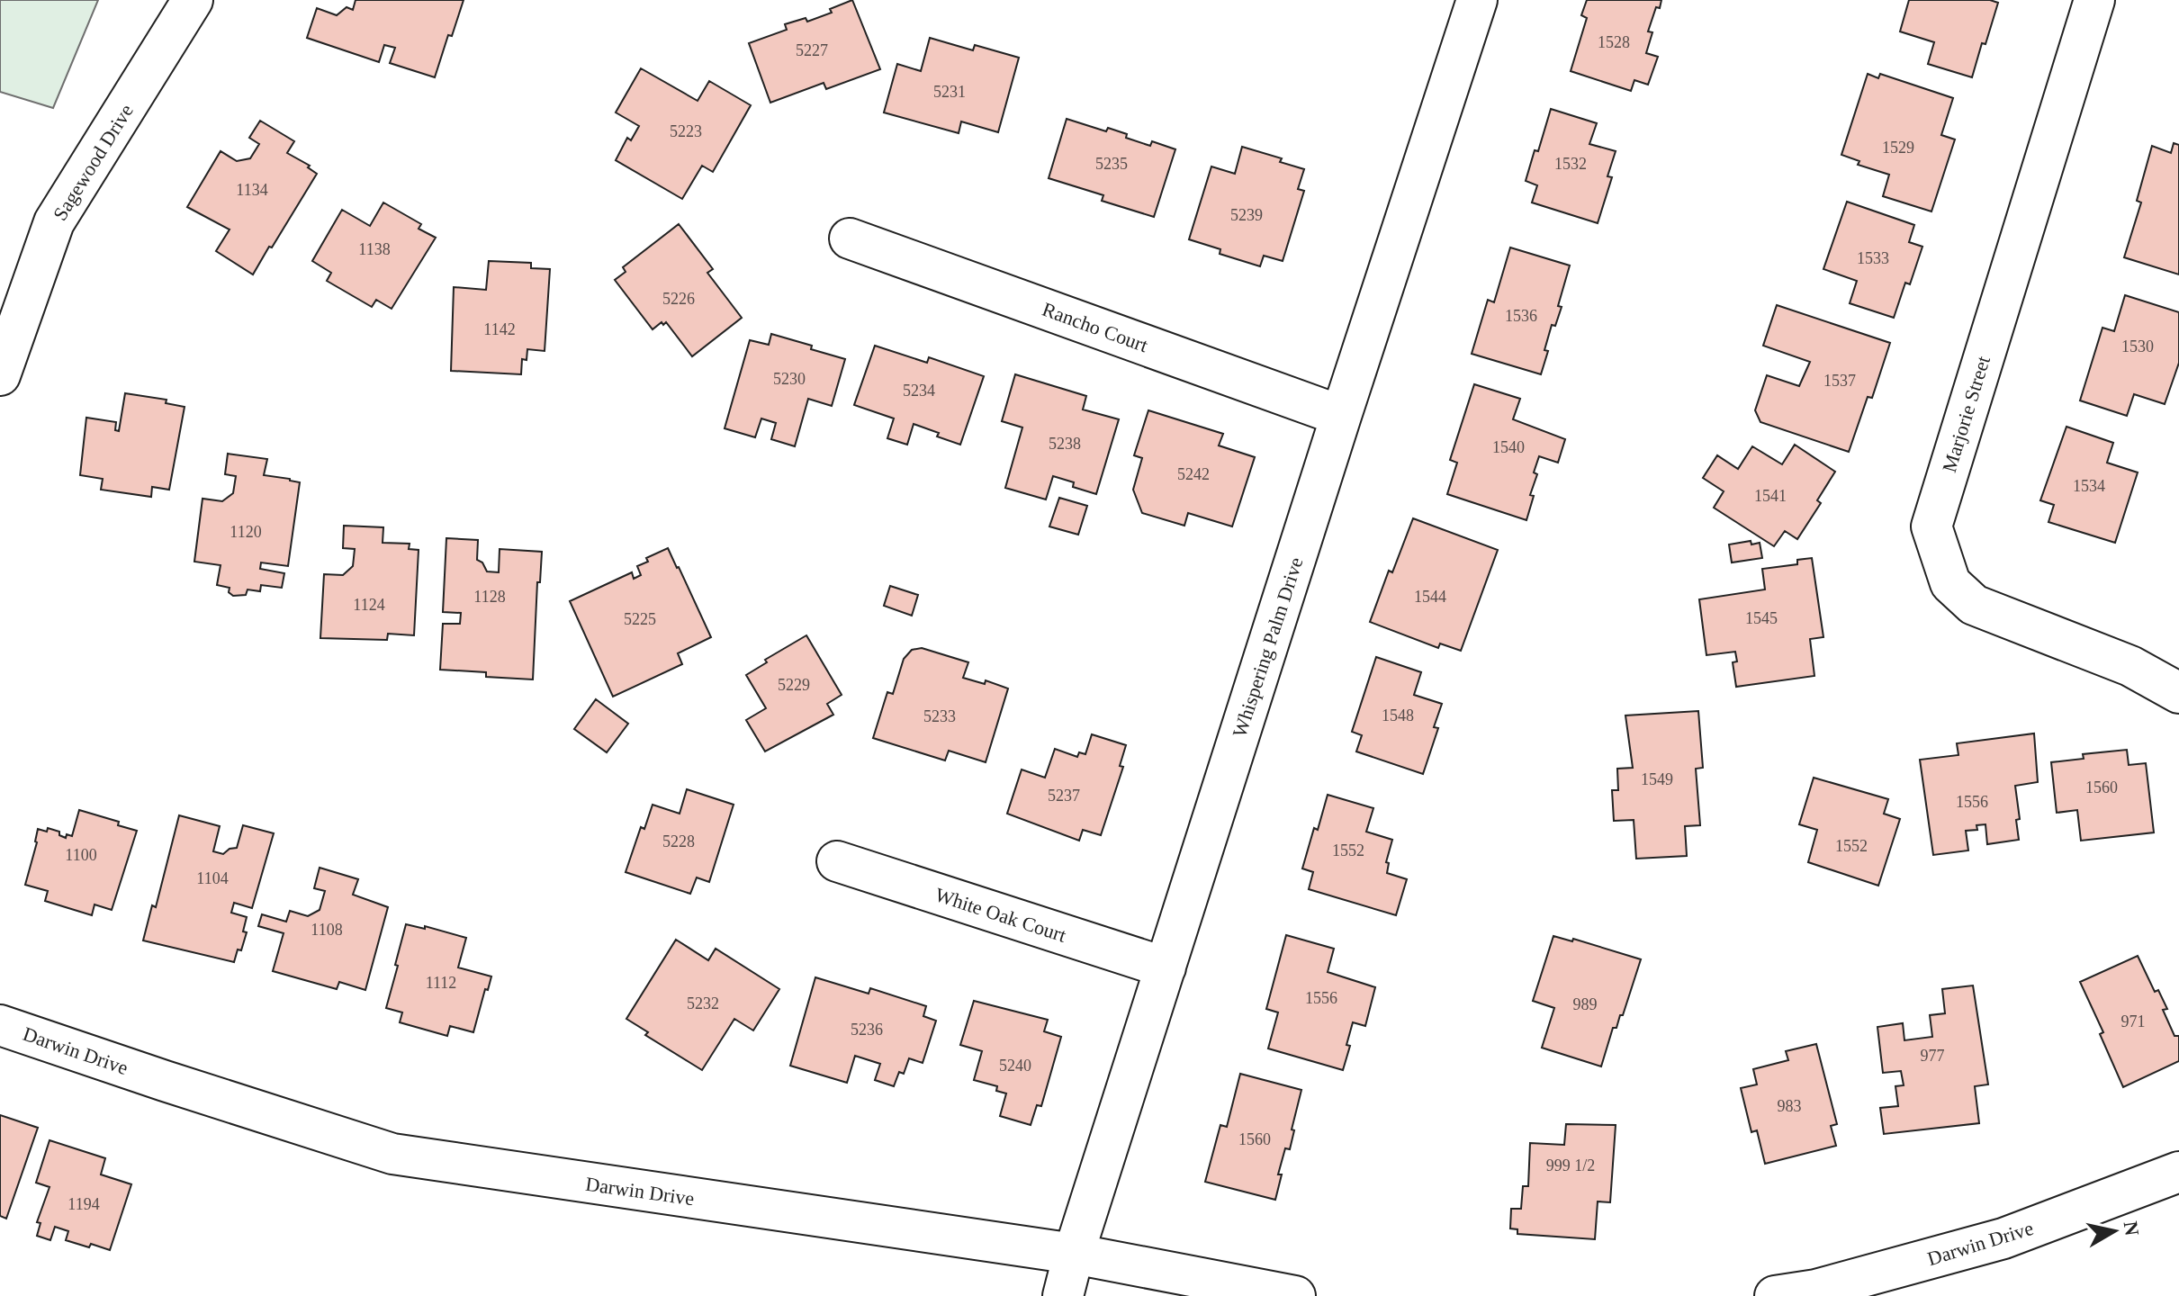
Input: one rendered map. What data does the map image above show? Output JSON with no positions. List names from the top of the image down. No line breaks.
{"streets":{"street":["Sagewood Drive","Rancho Court","Marjorie Street","Whispering Palm Drive","White Oak Court","Darwin Drive"]},"crossings":[["Rancho Court","Whispering Palm Drive"],["Whispering Palm Drive","White Oak Court"],["Whispering Palm Drive","Darwin Drive"]],"house_numbers":["1528","5227","5231","5223","1529","5235","1532","1134","5239","1138","1533","5226","1536","1142","1530","5230","1537","5234","5238","1540","5242","1534","1541","1120","1128","1544","1124","1545","5225","5229","1548","5233","1549","1560","5237","1556","5228","1552","1552","1100","1104","1108","1112","1556","5232","989","971","5236","977","5240","983","1560","999 1/2","1194"],"north":"right"}
